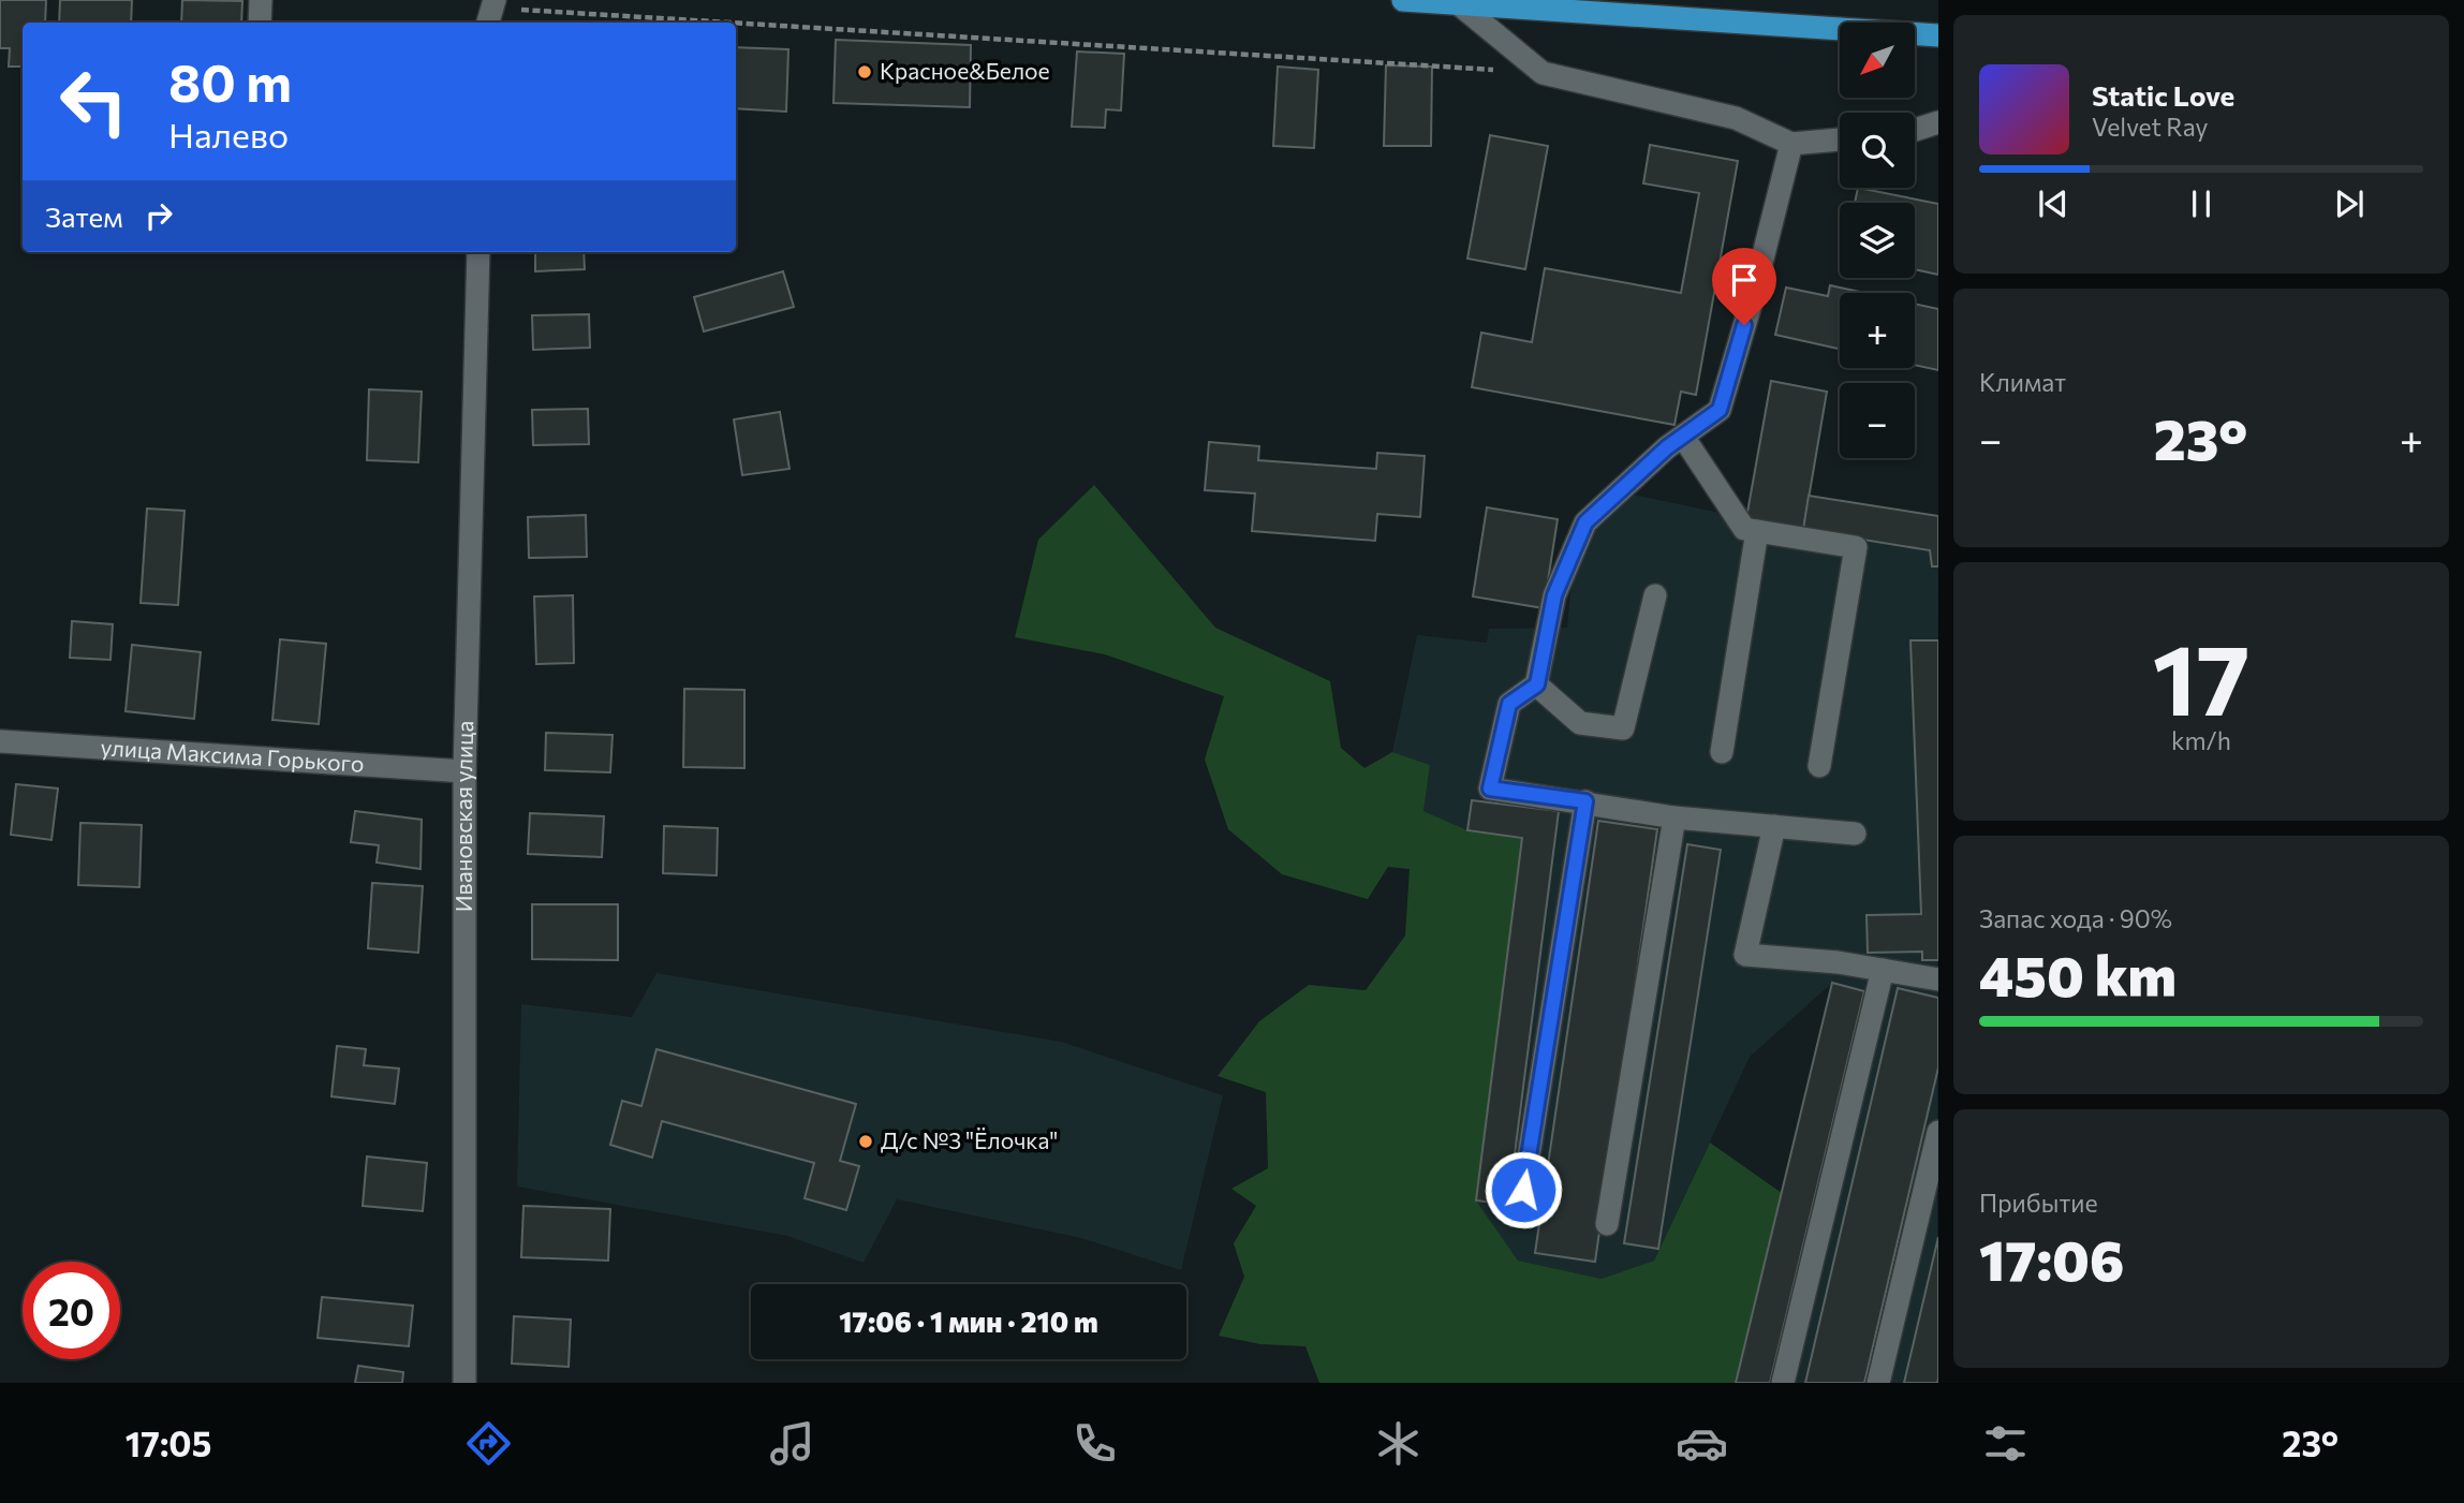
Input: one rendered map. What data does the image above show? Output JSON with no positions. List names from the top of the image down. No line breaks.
{"streets":{"street":["улица Максима Горького","Ивановская улица"]},"crossings":[["улица Максима Горького","Ивановская улица"]],"places":["Красное&Белое","Д/с №3 \"Ёлочка\""],"north":"bottom left","page":{"map_buttons":["+","−"],"turn":["80 m","Налево"],"song":["Static Love","Velvet Ray"],"then":"Затем","tile":["Климат",["17","km/h"],["Запас хода · 90%","450 km"],["Прибытие","17:06"]],"heat":["−","23°","+"],"limit":"20","trip":"17:06 · 1 мин · 210 m","tabs":["17:05","23°"]}}
